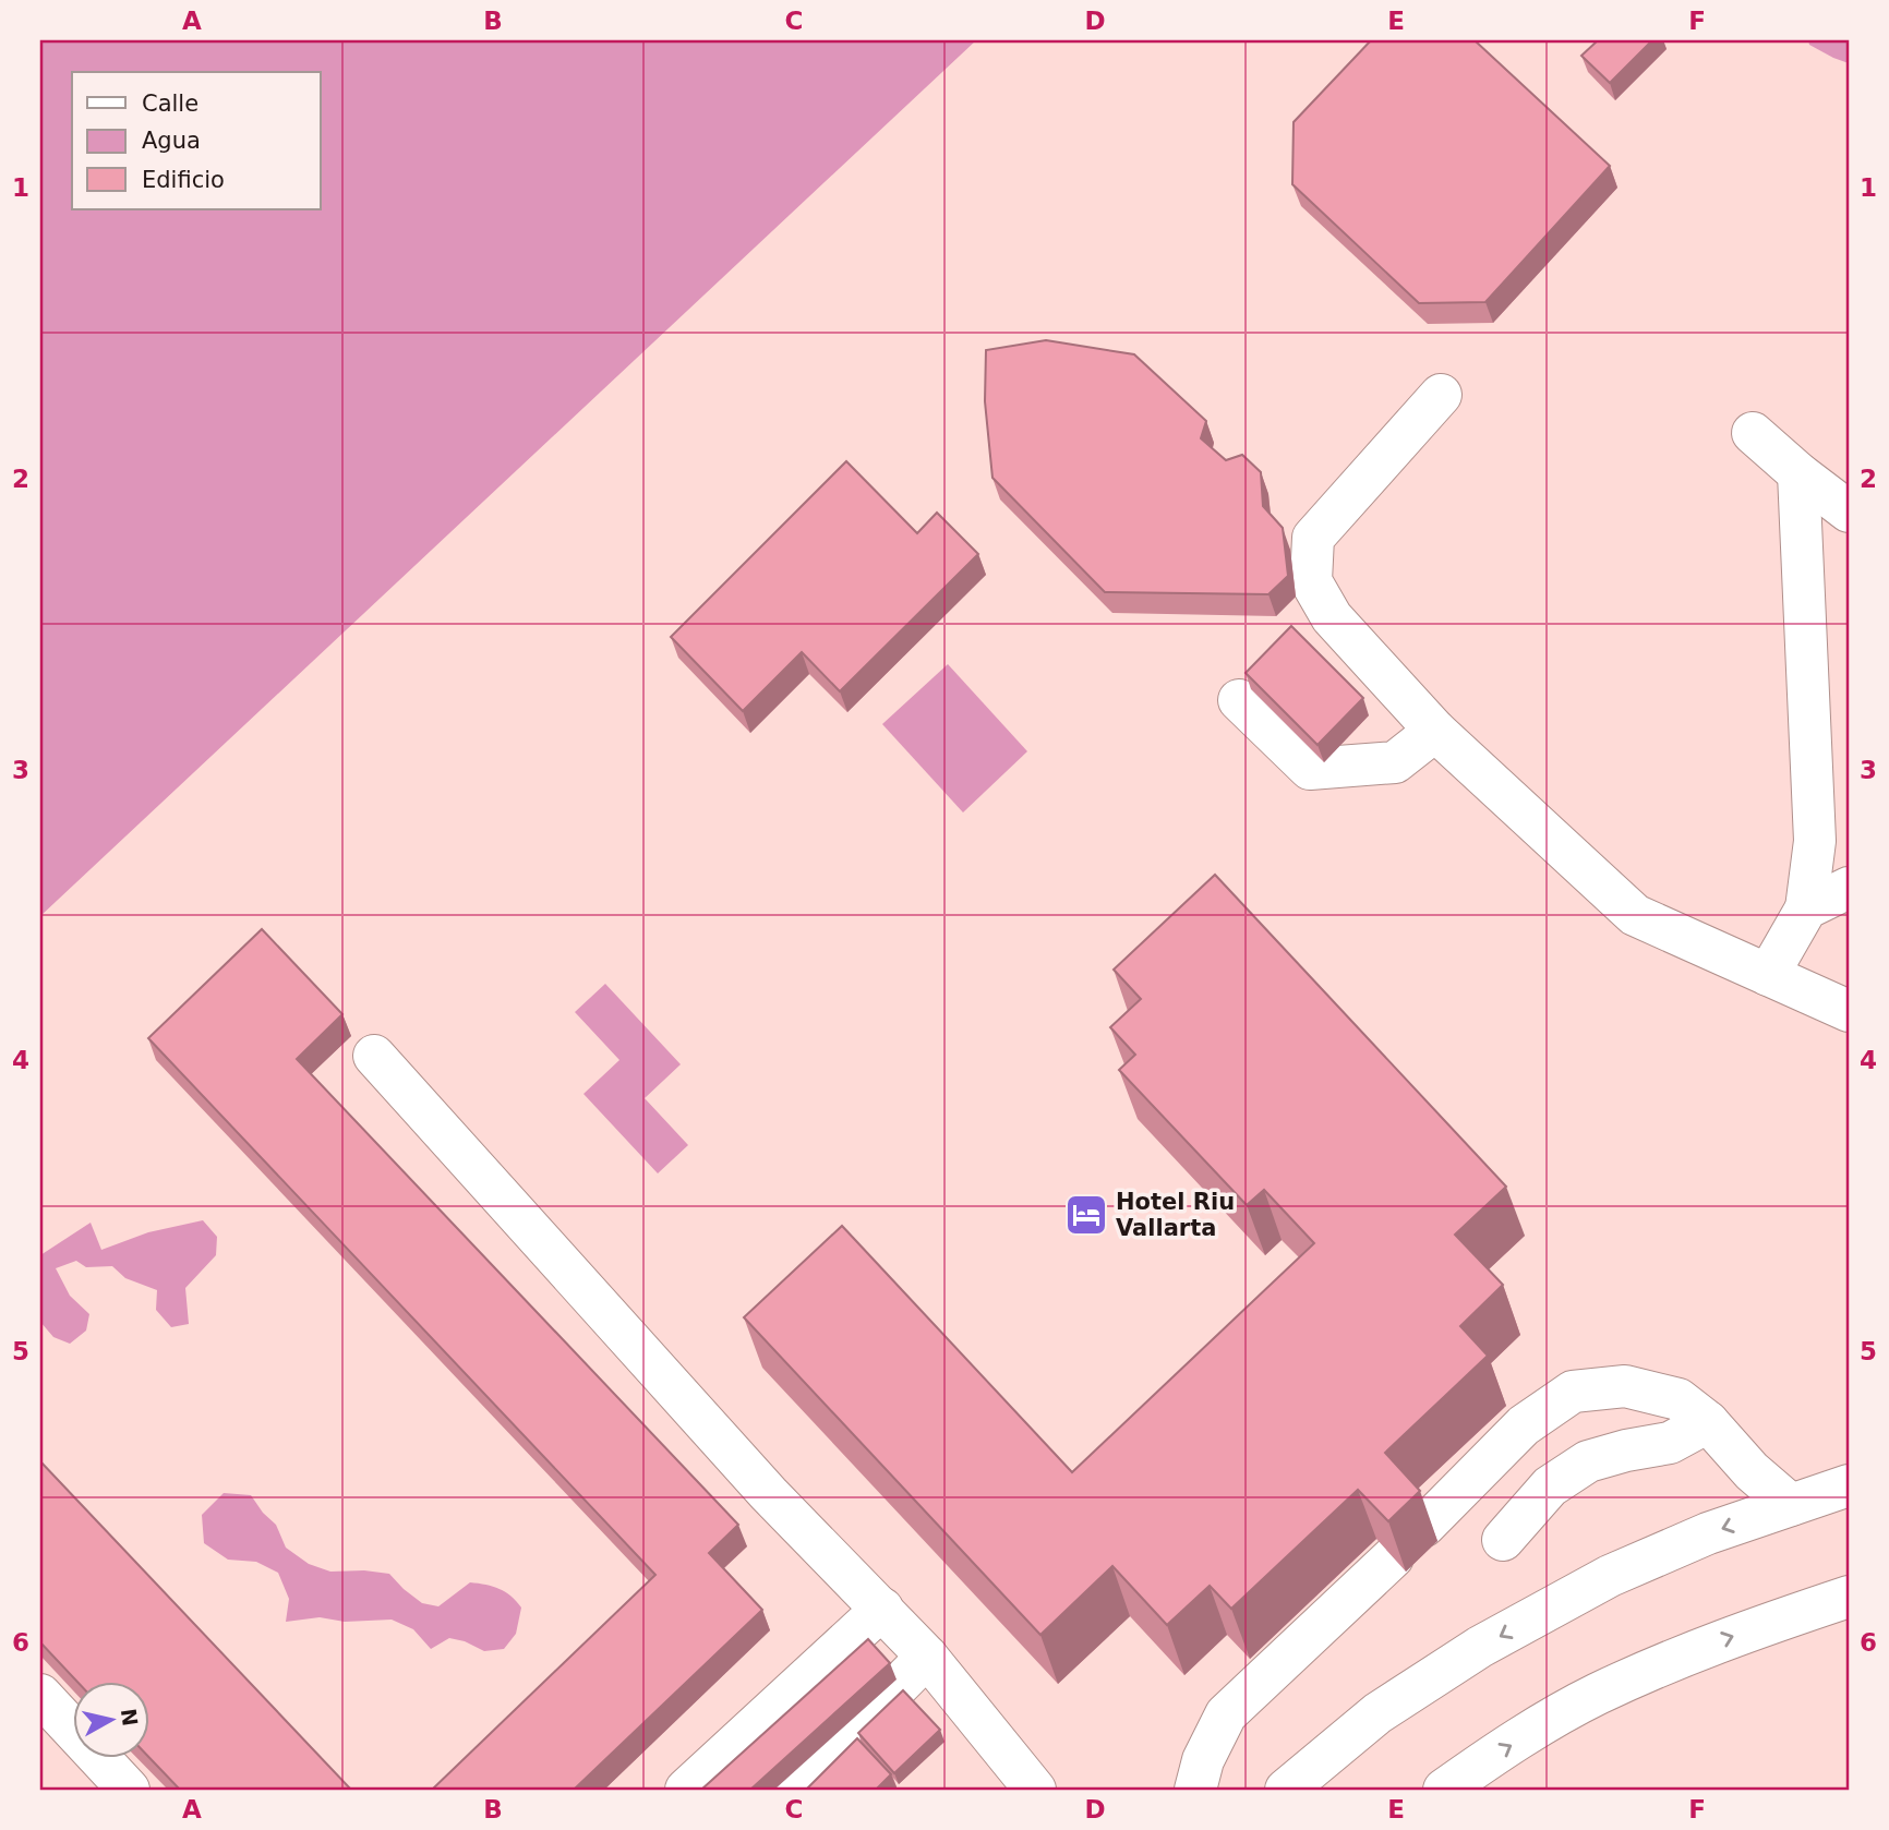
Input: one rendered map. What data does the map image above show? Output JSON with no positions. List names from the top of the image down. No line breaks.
{"places":{"hotel":["Hotel Riu Vallarta"]},"legend":["Calle","Agua","Edificio"],"north":"right","grid":{"columns":["A","B","C","D","E","F"],"rows":["1","2","3","4","5","6"]}}
